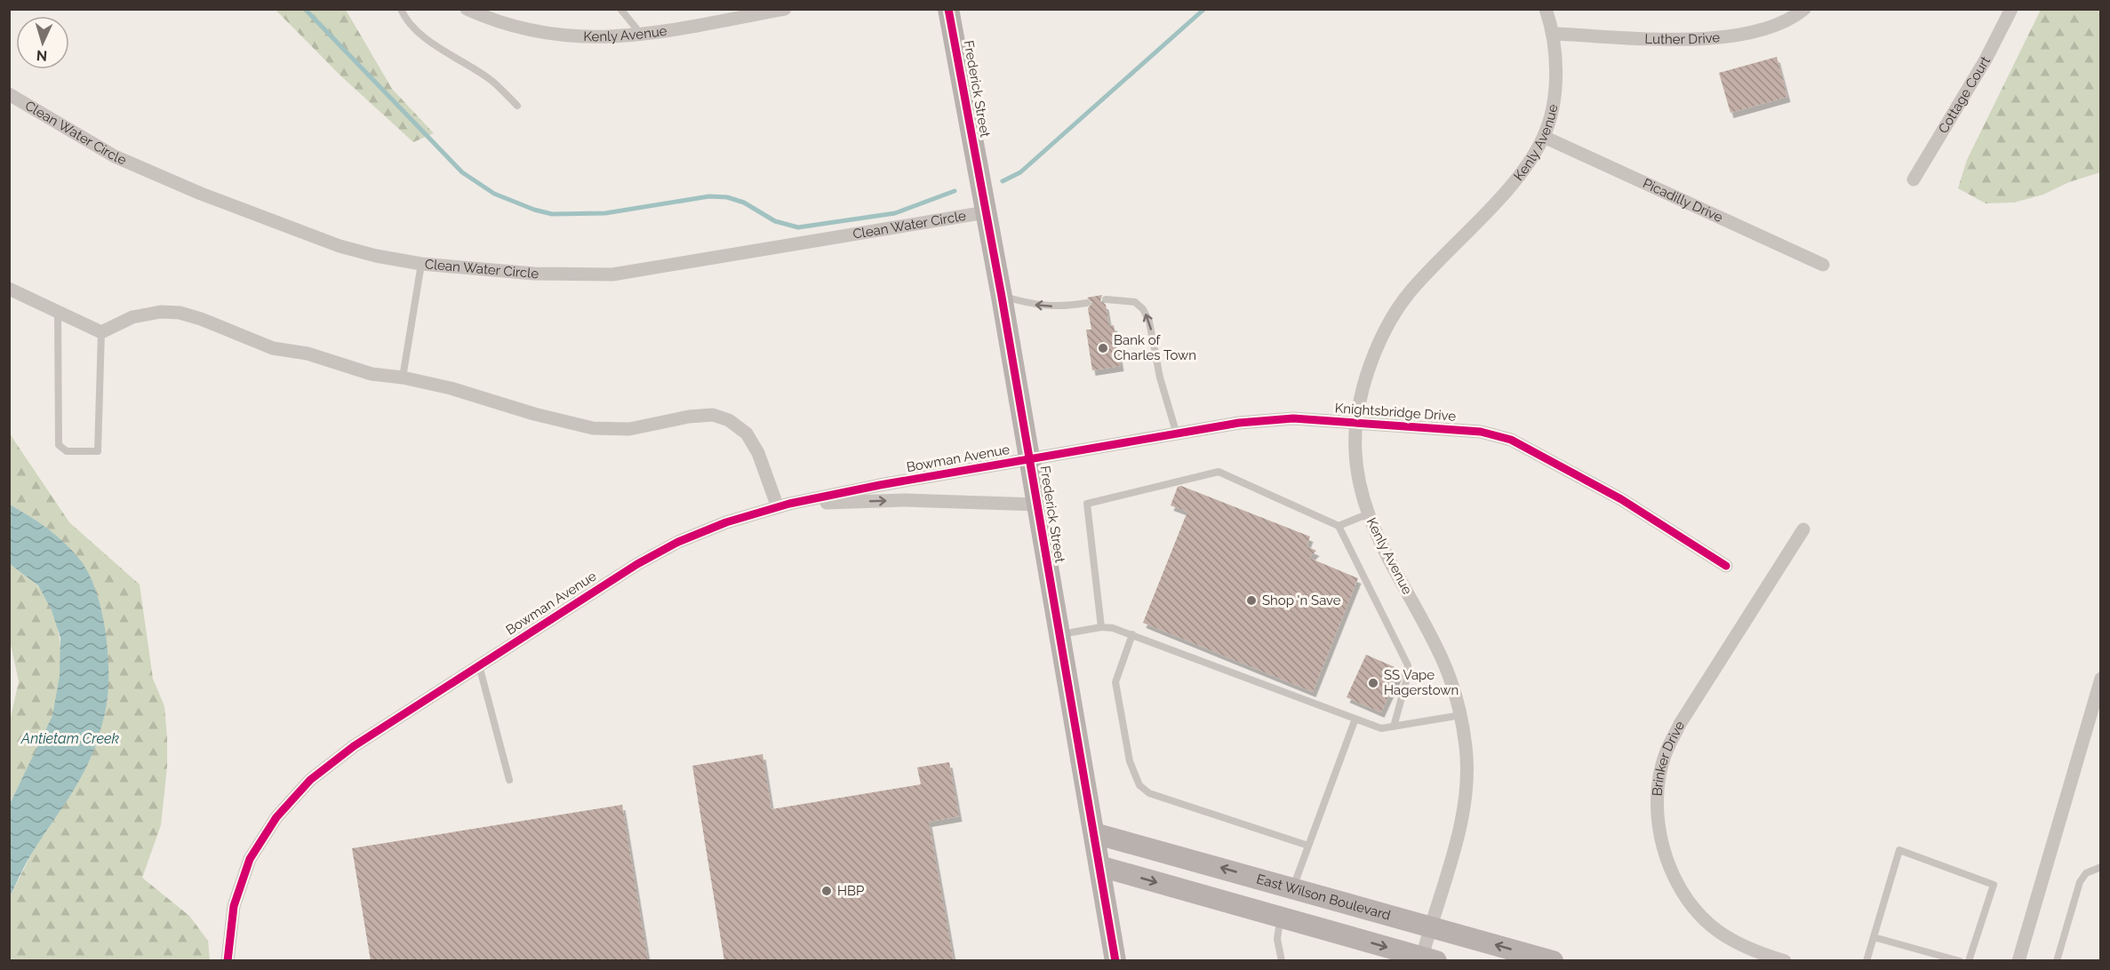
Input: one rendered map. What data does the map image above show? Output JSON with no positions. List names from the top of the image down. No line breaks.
{"streets":{"main road":["Frederick Street","East Wilson Boulevard"],"street":["Kenly Avenue","Luther Drive","Cottage Court","Clean Water Circle","Picadilly Drive","Knightsbridge Drive","Bowman Avenue","Brinker Drive"]},"crossings":[["Kenly Avenue","Luther Drive"],["Kenly Avenue","Picadilly Drive"],["Kenly Avenue","Knightsbridge Drive"],["Kenly Avenue","East Wilson Boulevard"],["Frederick Street","Clean Water Circle"],["Frederick Street","Knightsbridge Drive"],["Frederick Street","Bowman Avenue"],["Frederick Street","East Wilson Boulevard"],["Knightsbridge Drive","Bowman Avenue"]],"water":["Antietam Creek"],"places":["Bank of Charles Town","Shop 'n Save","SS Vape Hagerstown","HBP"],"north":"bottom"}
